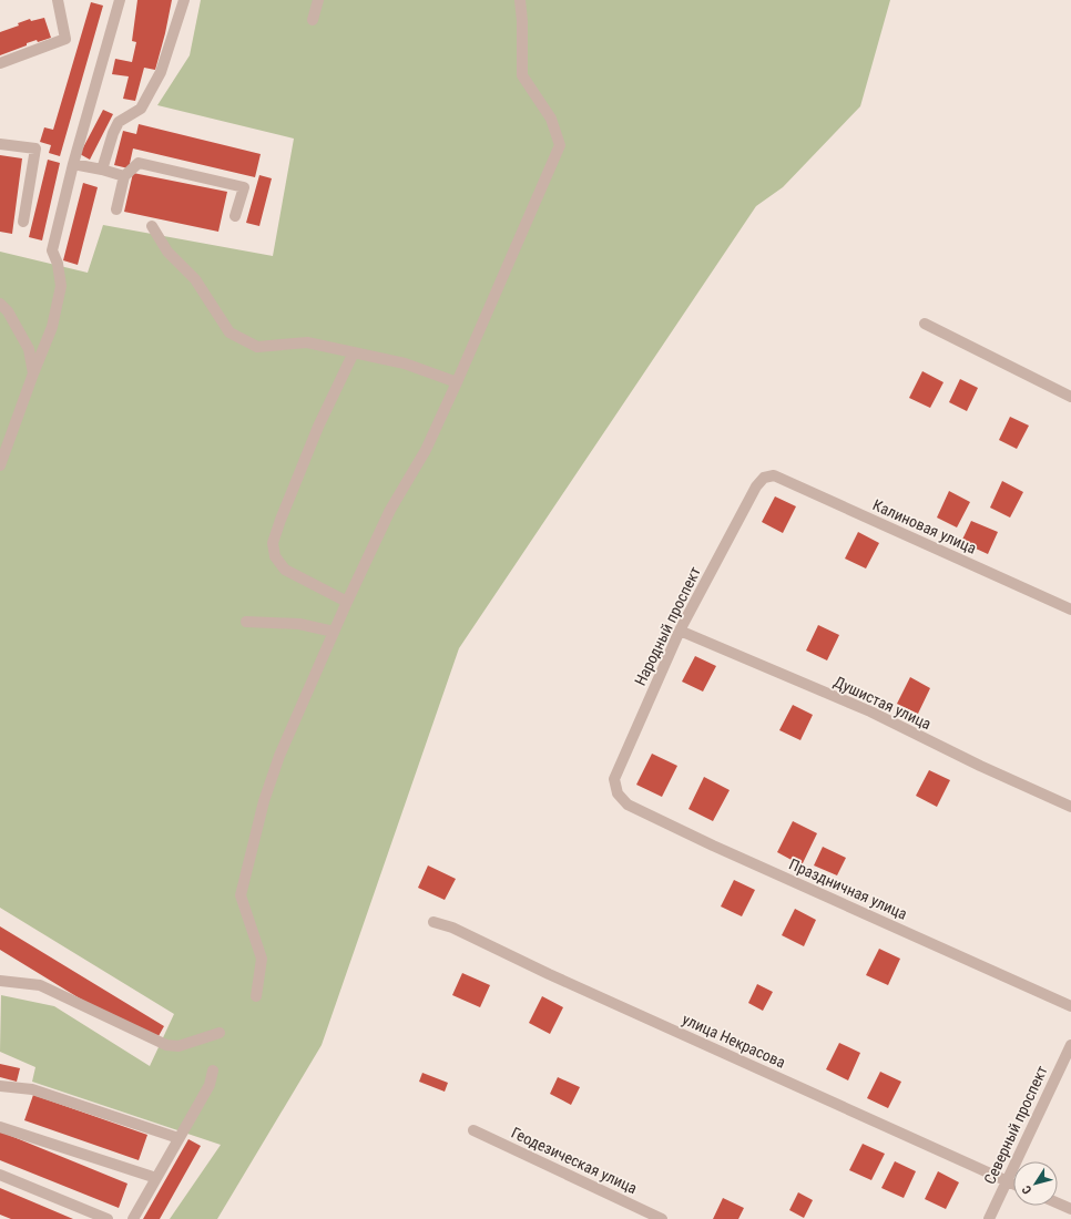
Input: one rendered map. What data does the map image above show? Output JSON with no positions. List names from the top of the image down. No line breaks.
{"streets":{"street":["Калиновая улица","Народный проспект","Душистая улица","Праздничная улица","улица Некрасова","Северный проспект","Геодезическая улица"]},"crossings":[["Калиновая улица","Народный проспект"],["Народный проспект","Душистая улица"],["Народный проспект","Праздничная улица"],["улица Некрасова","Северный проспект"]],"north":"bottom left"}
